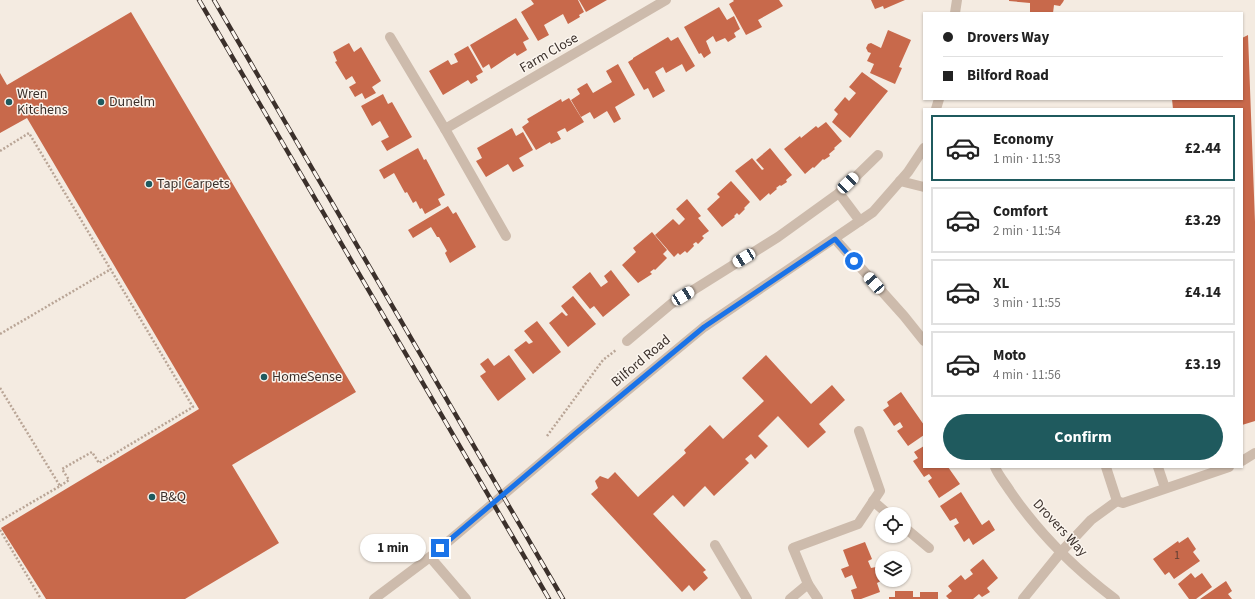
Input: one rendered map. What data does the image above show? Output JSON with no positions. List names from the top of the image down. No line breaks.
{"streets":{"street":["Farm Close","Bilford Road","Drovers Way"]},"places":["Wren Kitchens","Dunelm","Tapi Carpets","HomeSense","B&Q"],"house_numbers":["1"],"page":{"banner":["Drovers Way","Bilford Road"],"list":[{"name":"Economy","note":"1 min · 11:53","value":"£2.44"},{"name":"Comfort","note":"2 min · 11:54","value":"£3.29"},{"name":"XL","note":"3 min · 11:55","value":"£4.14"},{"name":"Moto","note":"4 min · 11:56","value":"£3.19"}],"buttons":"Confirm","bubble":"1 min"}}
